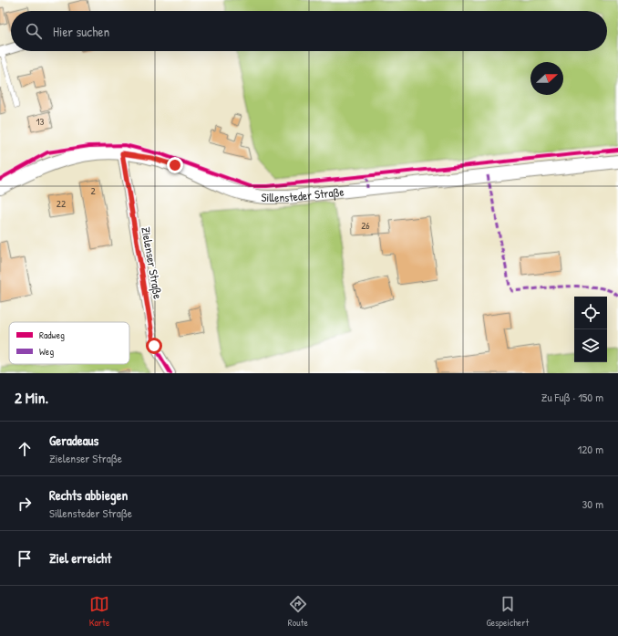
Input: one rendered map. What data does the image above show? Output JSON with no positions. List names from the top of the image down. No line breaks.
{"streets":{"main road":["Sillensteder Straße"],"street":["Zielenser Straße"]},"crossings":[["Sillensteder Straße","Zielenser Straße"]],"house_numbers":["13","2","22","26"],"legend":["Radweg","Weg"],"north":"right","page":{"search":"Hier suchen","heading":["2 Min.","Zu Fuß · 150 m"],"list":[["Geradeaus","Zielenser Straße","120 m"],["Rechts abbiegen","Sillensteder Straße","30 m"],"Ziel erreicht"],"nav":["Karte","Route","Gespeichert"]}}
